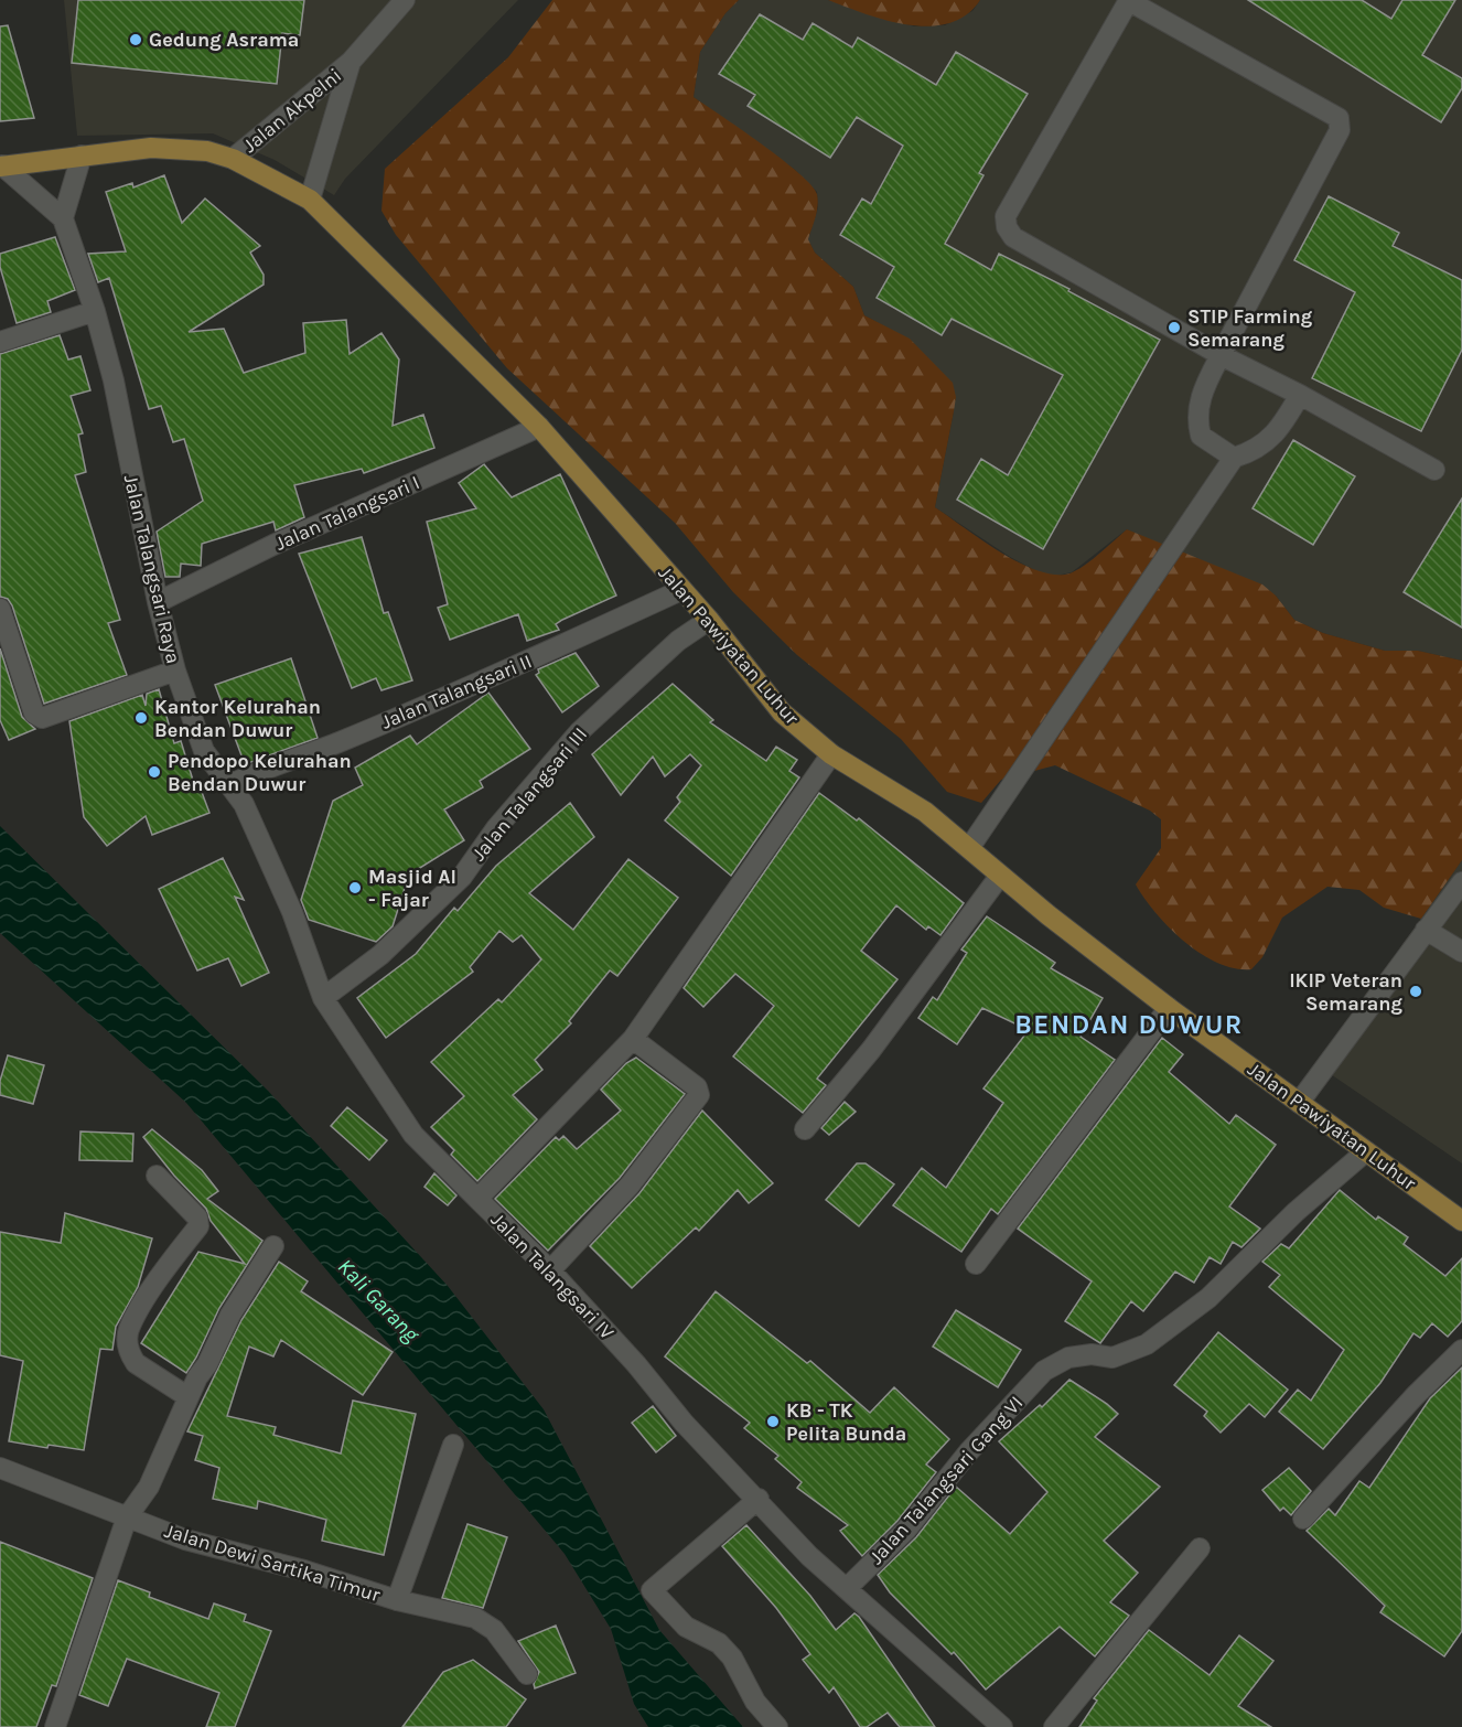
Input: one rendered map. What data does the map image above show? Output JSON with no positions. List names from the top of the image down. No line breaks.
{"streets":{"main road":["Jalan Pawiyatan Luhur"],"street":["Jalan Akpelni","Jalan Talangsari I","Jalan Talangsari Raya","Jalan Talangsari II","Jalan Talangsari III","Jalan Talangsari IV","Jalan Talangsari Gang VI","Jalan Dewi Sartika Timur"]},"crossings":[["Jalan Akpelni","Jalan Pawiyatan Luhur"],["Jalan Talangsari I","Jalan Talangsari Raya"],["Jalan Talangsari I","Jalan Pawiyatan Luhur"],["Jalan Talangsari Raya","Jalan Pawiyatan Luhur"],["Jalan Talangsari Raya","Jalan Talangsari II"],["Jalan Talangsari Raya","Jalan Talangsari III"],["Jalan Talangsari Raya","Jalan Talangsari IV"],["Jalan Pawiyatan Luhur","Jalan Talangsari II"],["Jalan Pawiyatan Luhur","Jalan Talangsari III"],["Jalan Pawiyatan Luhur","Jalan Talangsari IV"],["Jalan Pawiyatan Luhur","Jalan Talangsari Gang VI"],["Jalan Talangsari IV","Jalan Talangsari Gang VI"]],"districts":["BENDAN DUWUR"],"water":["Kali Garang"],"places":["Gedung Asrama","STIP Farming Semarang","Kantor Kelurahan Bendan Duwur","Pendopo Kelurahan Bendan Duwur","Masjid Al - Fajar","IKIP Veteran Semarang","KB - TK Pelita Bunda"]}
